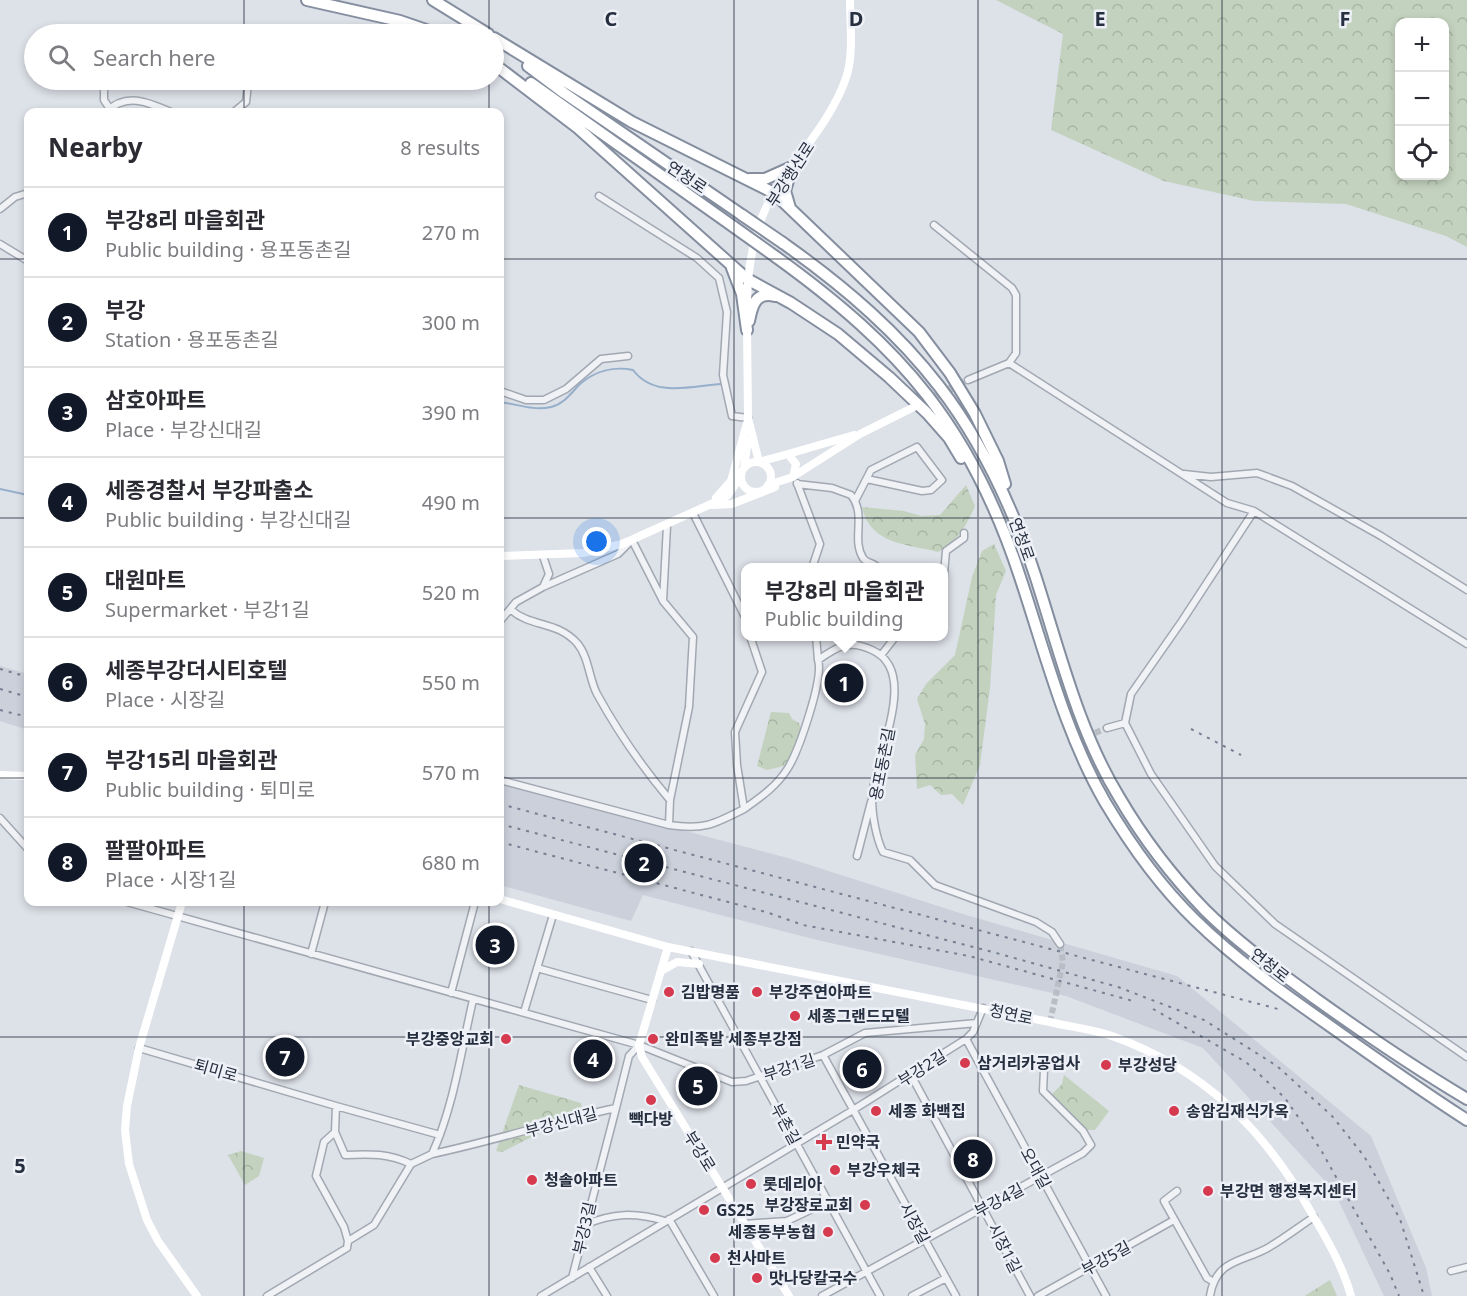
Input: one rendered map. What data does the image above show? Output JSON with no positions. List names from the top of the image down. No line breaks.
{"streets":{"highway":["연청로"],"street":["부강행산로","용포동촌길","청연로","부강1길","부강2길","퇴미로","부강신대길","부촌길","부강로","오대길","부강4길","시장길","부강3길","시장1길","부강5길"]},"crossings":[["청연로","부강2길"],["청연로","부촌길"],["부강1길","부강2길"],["부강1길","부강신대길"],["부강1길","부촌길"],["부강1길","부강로"],["부강1길","시장길"],["부강2길","부촌길"],["부강2길","부강로"],["부강2길","오대길"],["부강2길","시장길"],["부강2길","부강3길"],["부강2길","시장1길"],["부강신대길","부강로"],["부강신대길","부강3길"],["부촌길","부강4길"],["부강로","부강3길"],["오대길","부강4길"],["오대길","부강5길"],["부강4길","시장길"],["부강4길","시장1길"]],"places":{"other":["김밥명품","부강주연아파트","세종그랜드모텔","부강중앙교회","완미족발 세종부강점","삼거리카공업사","부강성당","빽다방","세종 화백집","송암김재식가옥","부강우체국","청솔아파트","롯데리아","부강면 행정복지센터","부강장로교회","GS25","세종동부농협","천사마트","맛나당칼국수"],"health":["민약국"]},"page":{"map_buttons":["+","−"],"search":"Search here","heading":["Nearby","8 results"],"list":[{"mark":"1","name":"부강8리 마을회관","note":"Public building · 용포동촌길","value":"270 m"},{"mark":"2","name":"부강","note":"Station · 용포동촌길","value":"300 m"},{"mark":"3","name":"삼호아파트","note":"Place · 부강신대길","value":"390 m"},{"mark":"4","name":"세종경찰서 부강파출소","note":"Public building · 부강신대길","value":"490 m"},{"mark":"5","name":"대원마트","note":"Supermarket · 부강1길","value":"520 m"},{"mark":"6","name":"세종부강더시티호텔","note":"Place · 시장길","value":"550 m"},{"mark":"7","name":"부강15리 마을회관","note":"Public building · 퇴미로","value":"570 m"},{"mark":"8","name":"팔팔아파트","note":"Place · 시장1길","value":"680 m"}],"popup":["부강8리 마을회관","Public building"],"pins":["1","2","3","7","4","6","5","8"]},"grid":{"columns":["C","D","E","F"],"rows":["5"]}}
